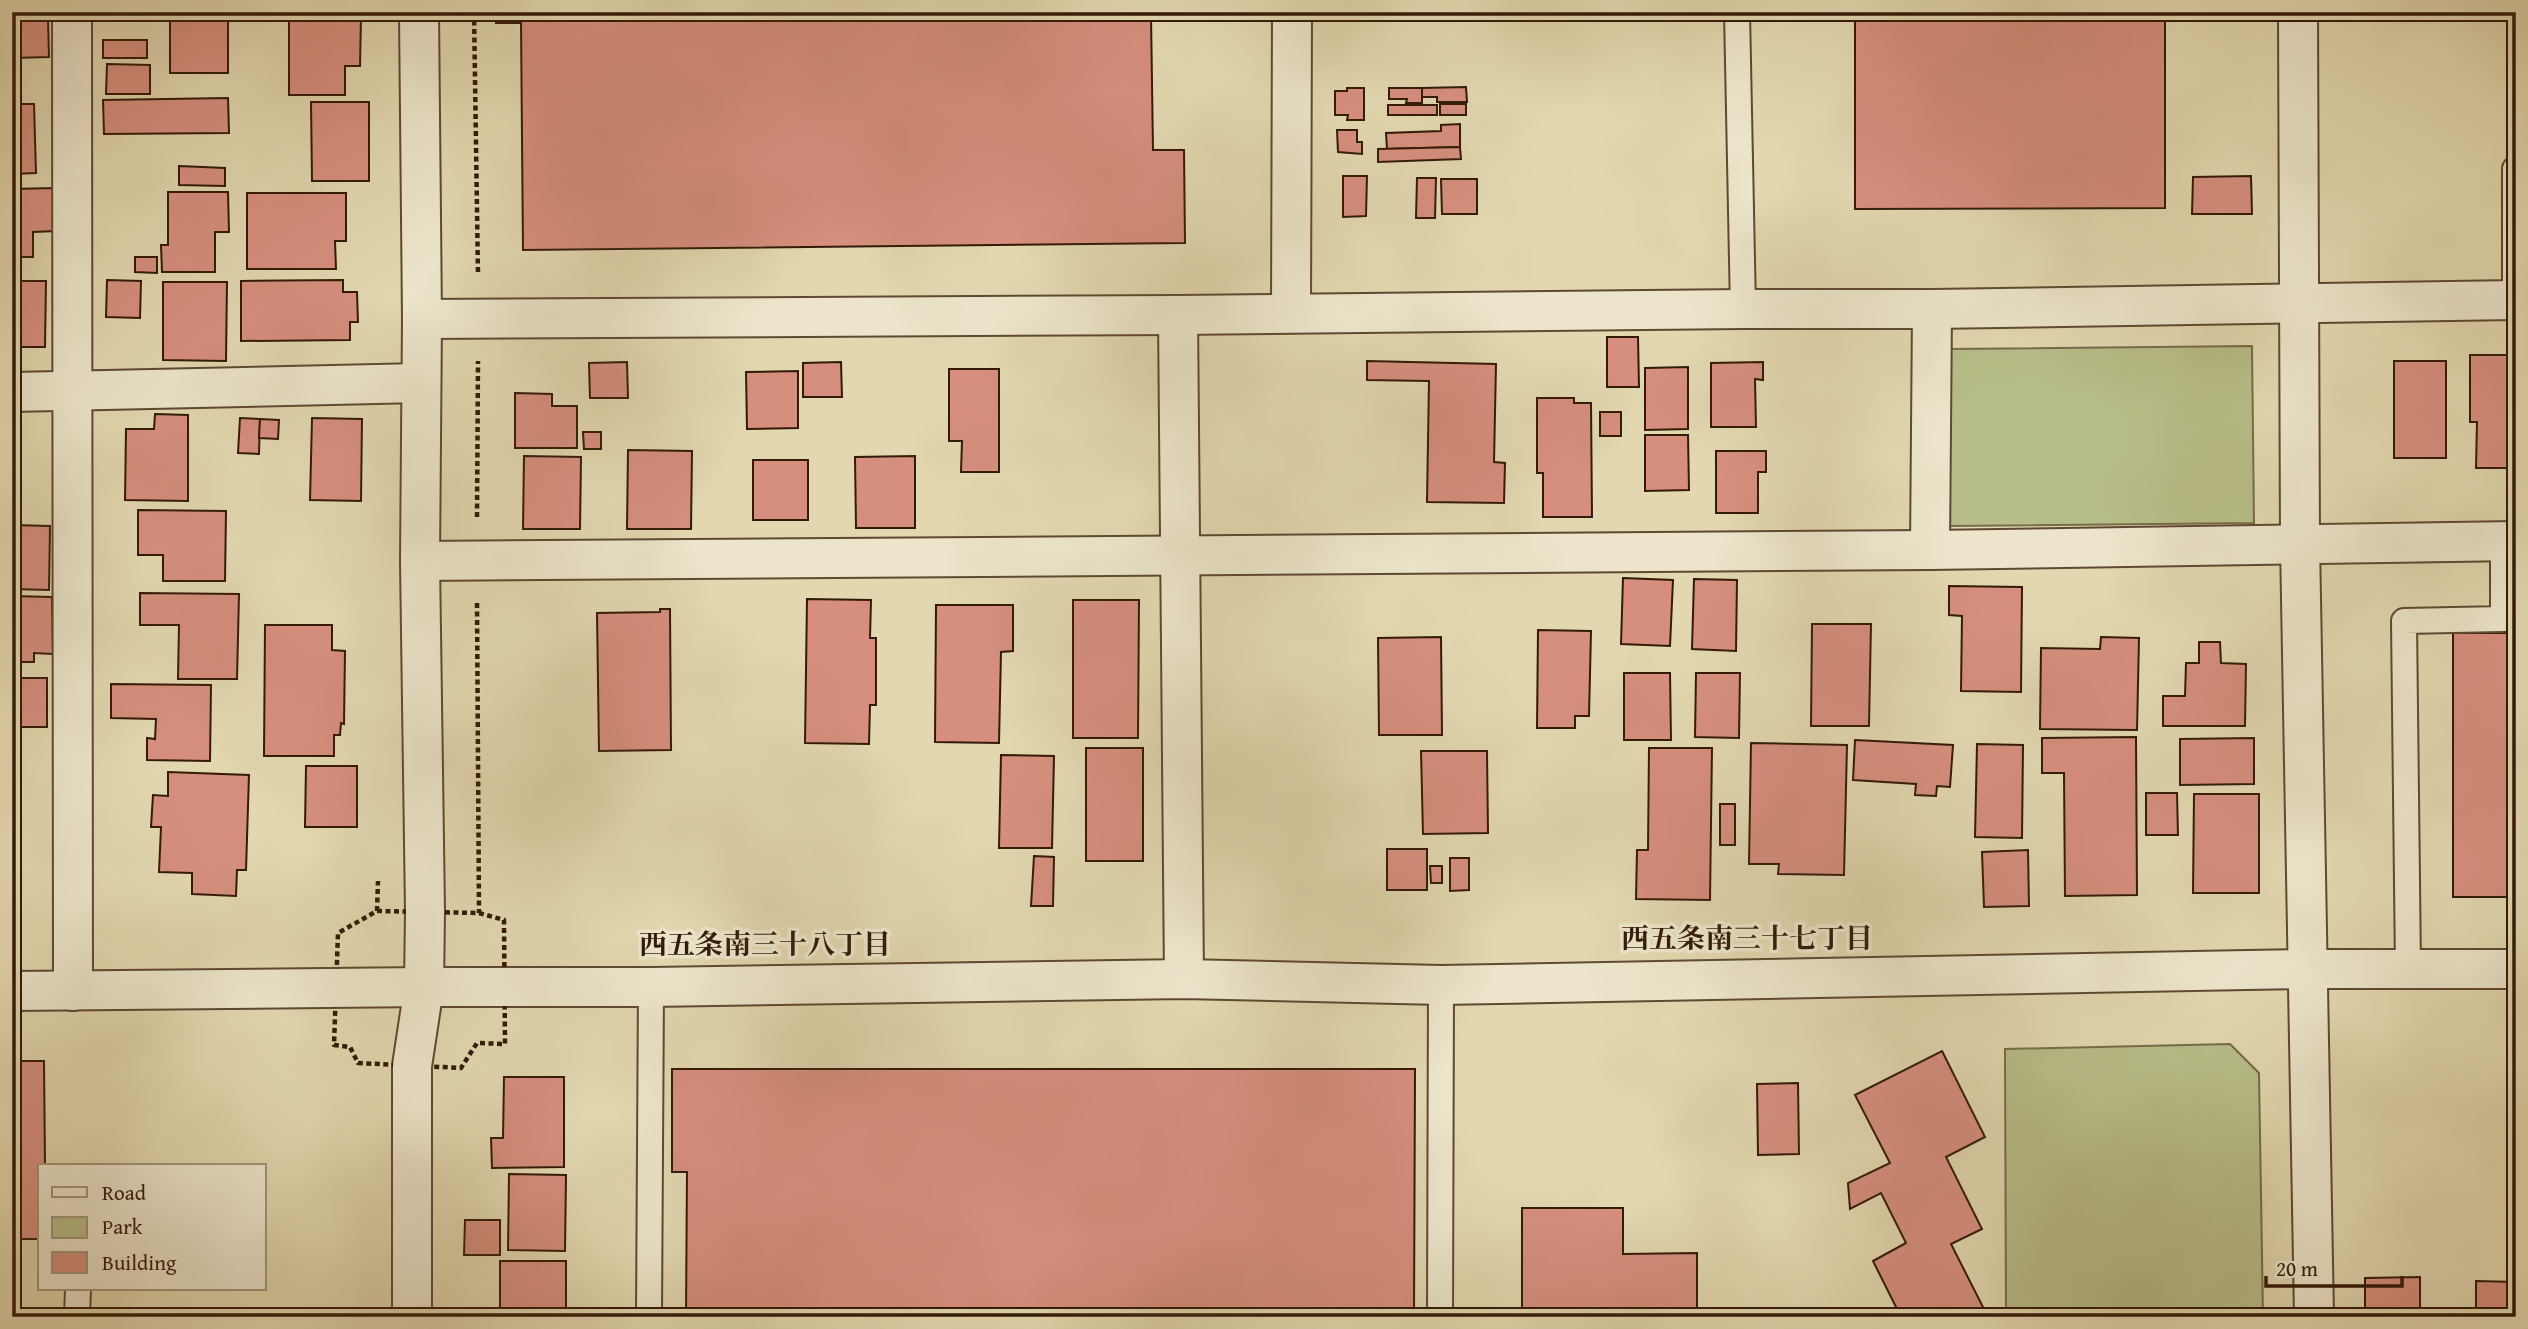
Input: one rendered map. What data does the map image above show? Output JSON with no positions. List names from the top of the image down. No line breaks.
{"districts":["西五条南三十七丁目","西五条南三十八丁目"],"legend":["Road","Park","Building"],"scale_bar":"20 m"}
